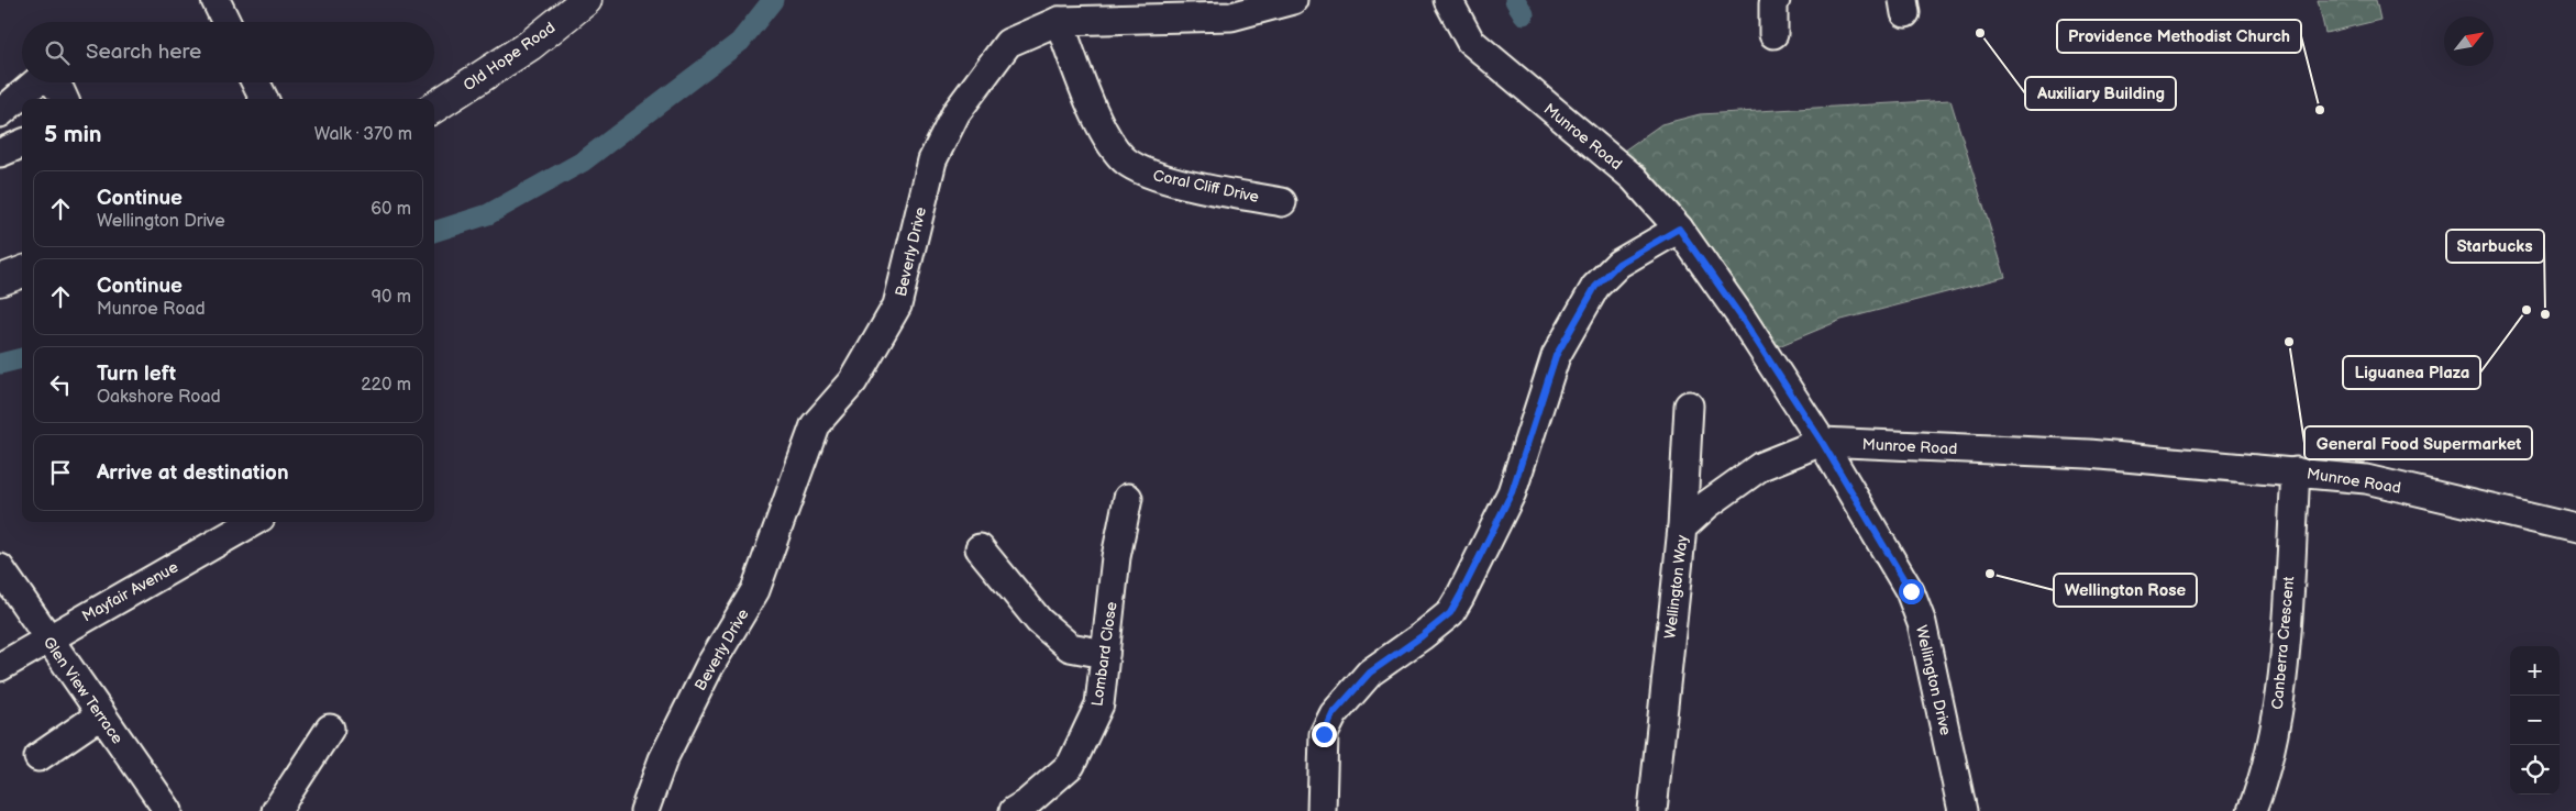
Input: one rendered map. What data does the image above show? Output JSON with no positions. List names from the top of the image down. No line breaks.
{"streets":{"main road":["Old Hope Road"],"street":["Munroe Road","Coral Cliff Drive","Beverly Drive","Wellington Way","Mayfair Avenue","Canberra Crescent","Lombard Close","Wellington Drive","Glen View Terrace"]},"crossings":[["Munroe Road","Wellington Way"],["Munroe Road","Canberra Crescent"],["Munroe Road","Wellington Drive"],["Coral Cliff Drive","Beverly Drive"],["Wellington Way","Wellington Drive"],["Mayfair Avenue","Glen View Terrace"]],"places":["Auxiliary Building","Providence Methodist Church","Liguanea Plaza","Starbucks","General Food Supermarket","Wellington Rose"],"north":"top right","page":{"search":"Search here","heading":["5 min","Walk · 370 m"],"list":[["Continue","Wellington Drive","60 m"],["Continue","Munroe Road","90 m"],["Turn left","Oakshore Road","220 m"],"Arrive at destination"],"map_buttons":["+","−"]}}
